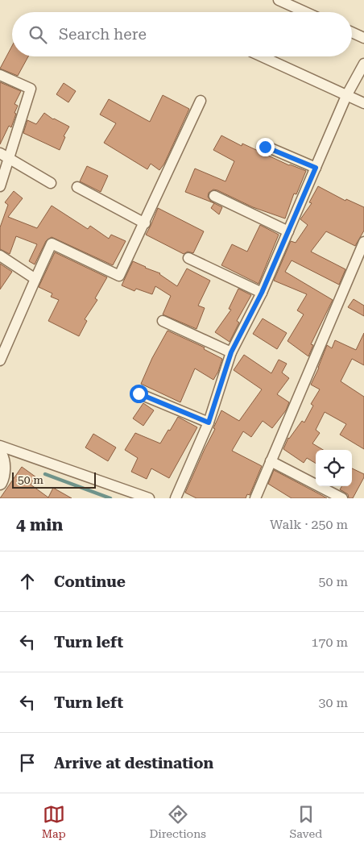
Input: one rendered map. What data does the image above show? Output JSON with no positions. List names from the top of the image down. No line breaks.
{"scale_bar":"50 m","page":{"search":"Search here","scale":"50 m","heading":["4 min","Walk · 250 m"],"list":[["Continue","50 m"],["Turn left","170 m"],["Turn left","30 m"],"Arrive at destination"],"nav":["Map","Directions","Saved"]}}
